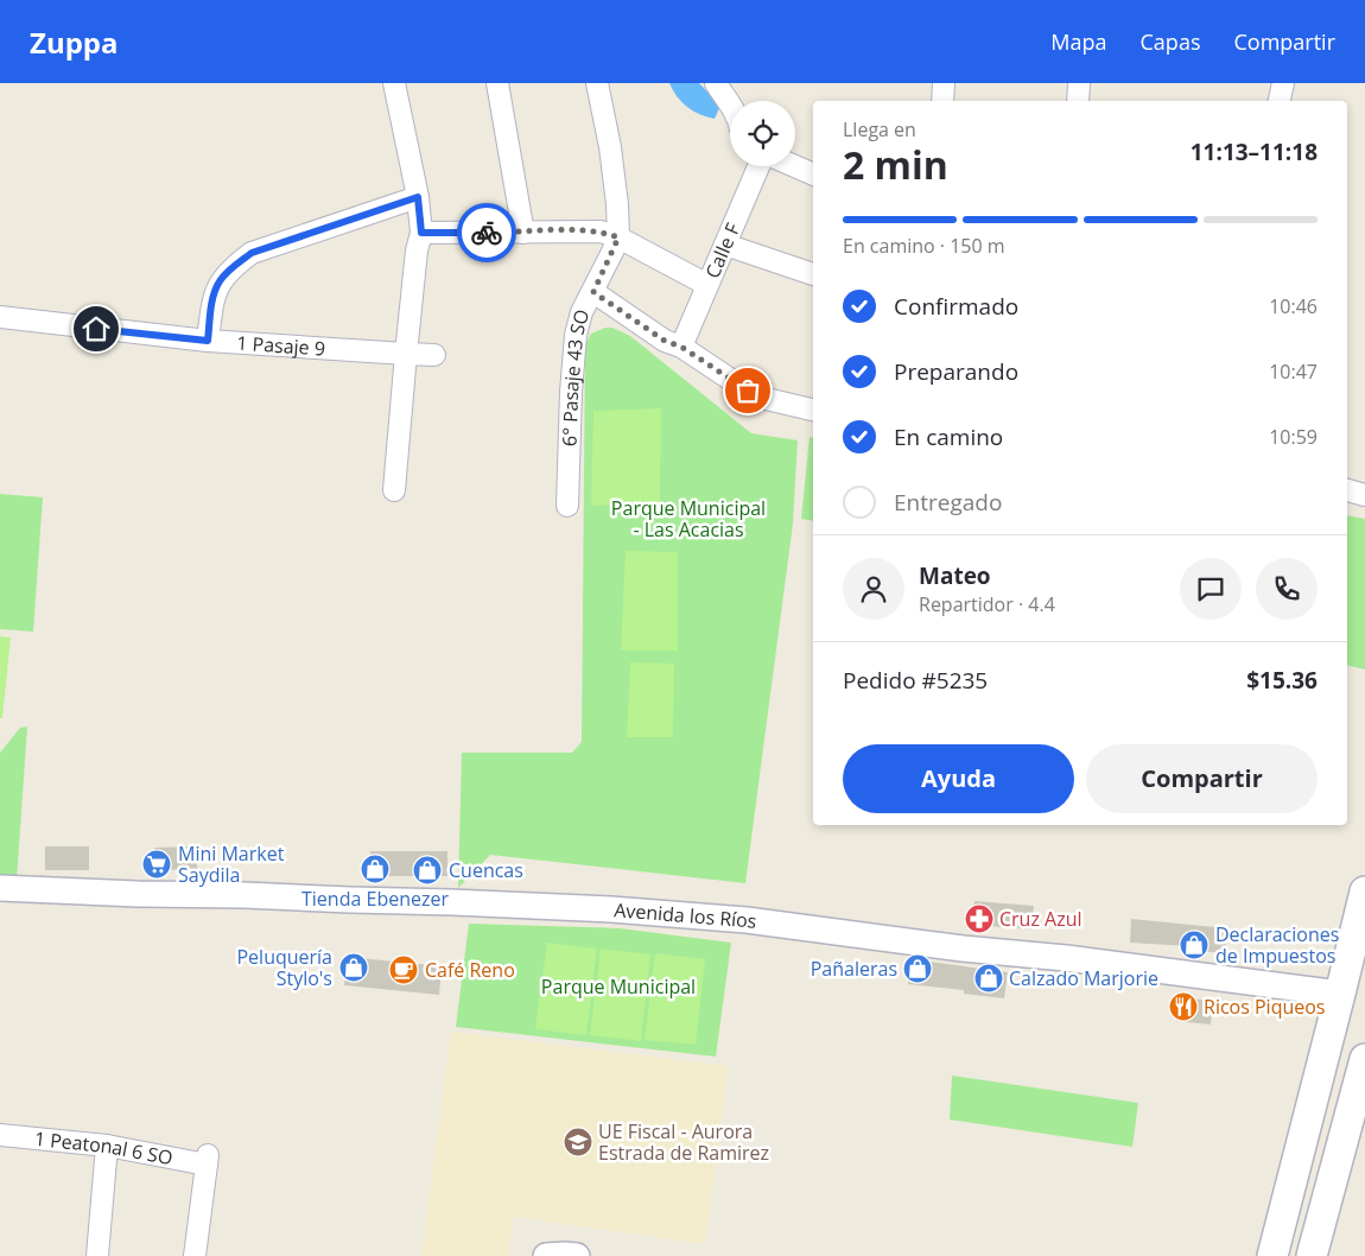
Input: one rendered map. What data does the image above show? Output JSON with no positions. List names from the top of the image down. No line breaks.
{"streets":{"street":["Calle F","1 Pasaje 9","6° Pasaje 43 SO","Avenida los Ríos","1 Peatonal 6 SO"]},"parks":["Parque Municipal - Las Acacias","Parque Municipal"],"places":{"supermarket":["Mini Market Saydila"],"shop":["Tienda Ebenezer","Cuencas","Declaraciones de Impuestos","Peluquería Stylo's","Pañaleras","Calzado Marjorie"],"pharmacy":["Cruz Azul"],"cafe":["Café Reno"],"restaurant":["Ricos Piqueos"],"school or university":["UE Fiscal - Aurora Estrada de Ramirez"]},"page":{"header":"Zuppa","nav":["Mapa","Capas","Compartir"],"heading":["2 min","Llega en","11:13–11:18"],"panel":["Mateo","Repartidor · 4.4","Pedido #5235","$15.36"],"bar":"En camino · 150 m","list":[["Confirmado","10:46"],["Preparando","10:47"],["En camino","10:59"],"Entregado"],"buttons":["Ayuda","Compartir"]}}
